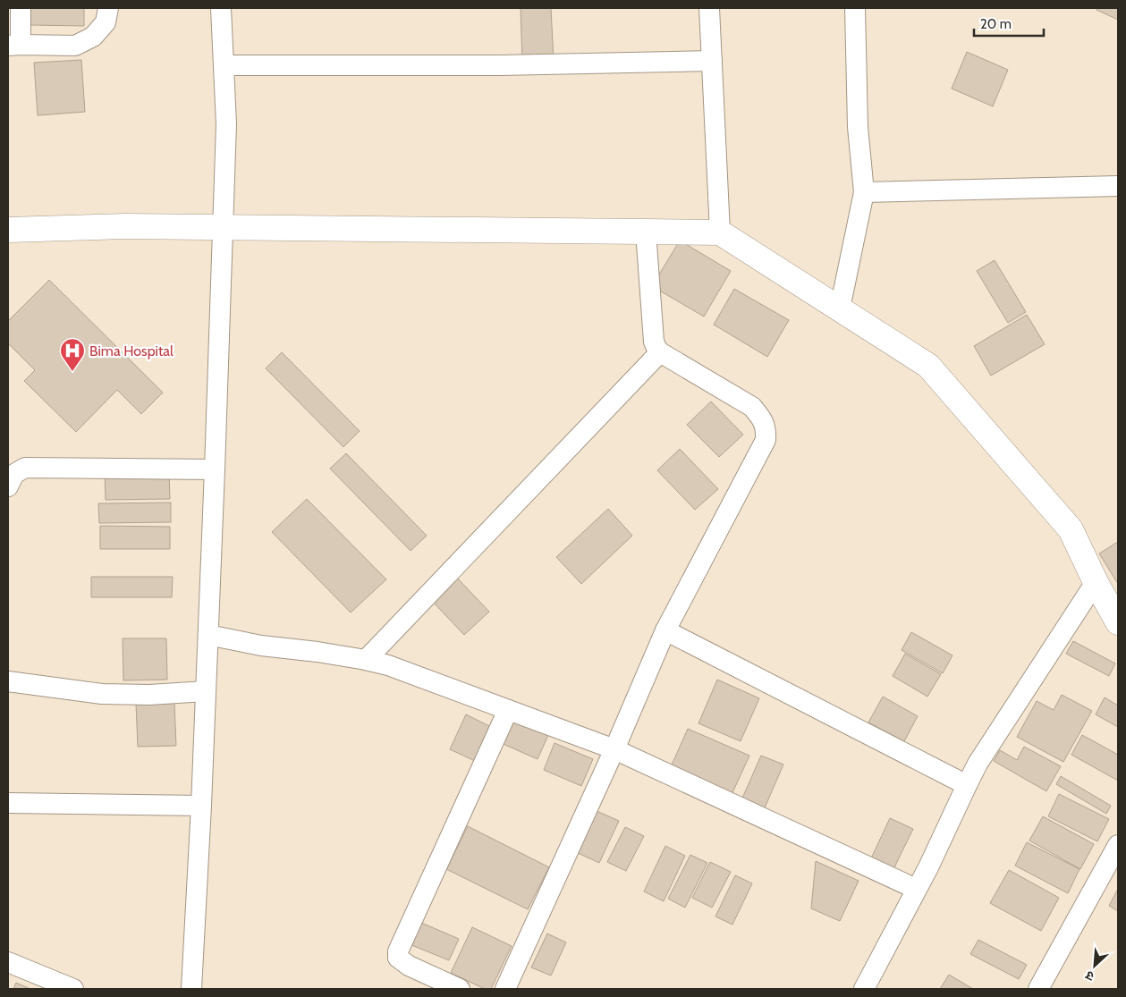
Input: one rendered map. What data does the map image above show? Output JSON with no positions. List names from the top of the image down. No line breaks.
{"places":{"hospital":["Bima Hospital"]},"scale_bar":"20 m","north":"bottom left"}
